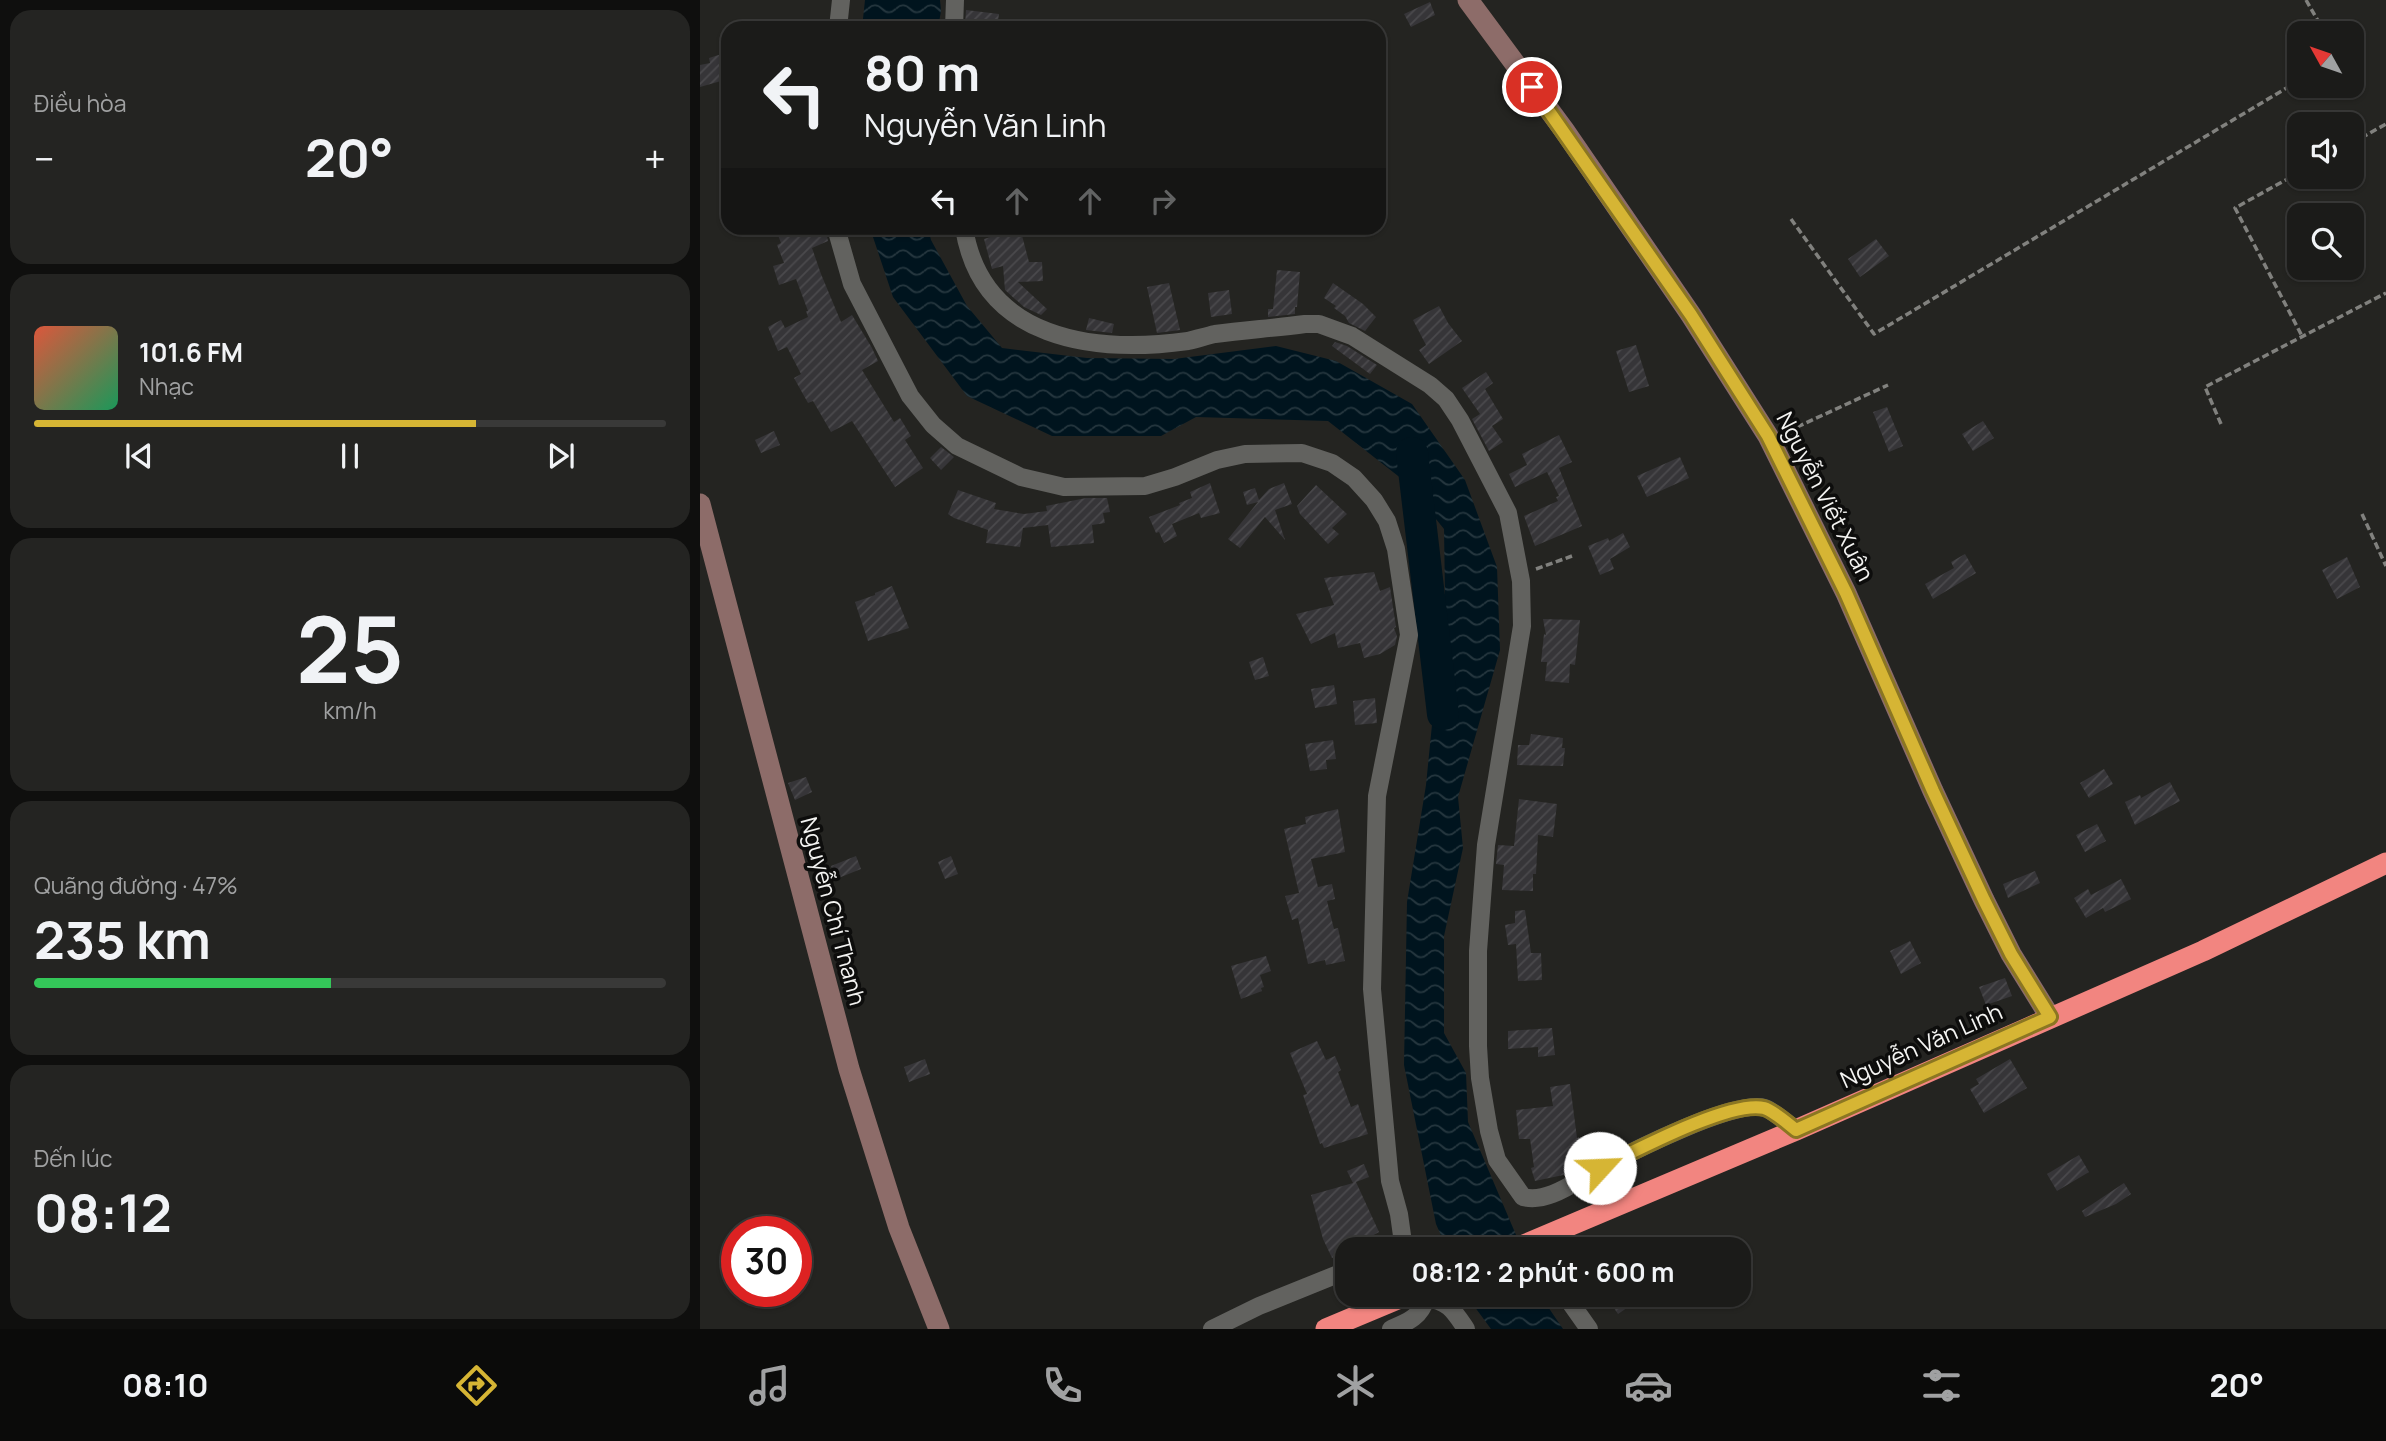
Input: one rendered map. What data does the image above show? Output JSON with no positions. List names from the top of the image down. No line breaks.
{"streets":{"highway":["Nguyễn Văn Linh"],"street":["Nguyễn Viết Xuân","Nguyễn Chí Thanh"]},"crossings":[["Nguyễn Viết Xuân","Nguyễn Văn Linh"]],"north":"top left","page":{"tile":["Điều hòa",["25","km/h"],["Quãng đường · 47%","235 km"],["Đến lúc","08:12"]],"turn":["80 m","Nguyễn Văn Linh"],"heat":["−","20°","+"],"song":["101.6 FM","Nhạc"],"limit":"30","trip":"08:12 · 2 phút · 600 m","tabs":["08:10","20°"]}}
